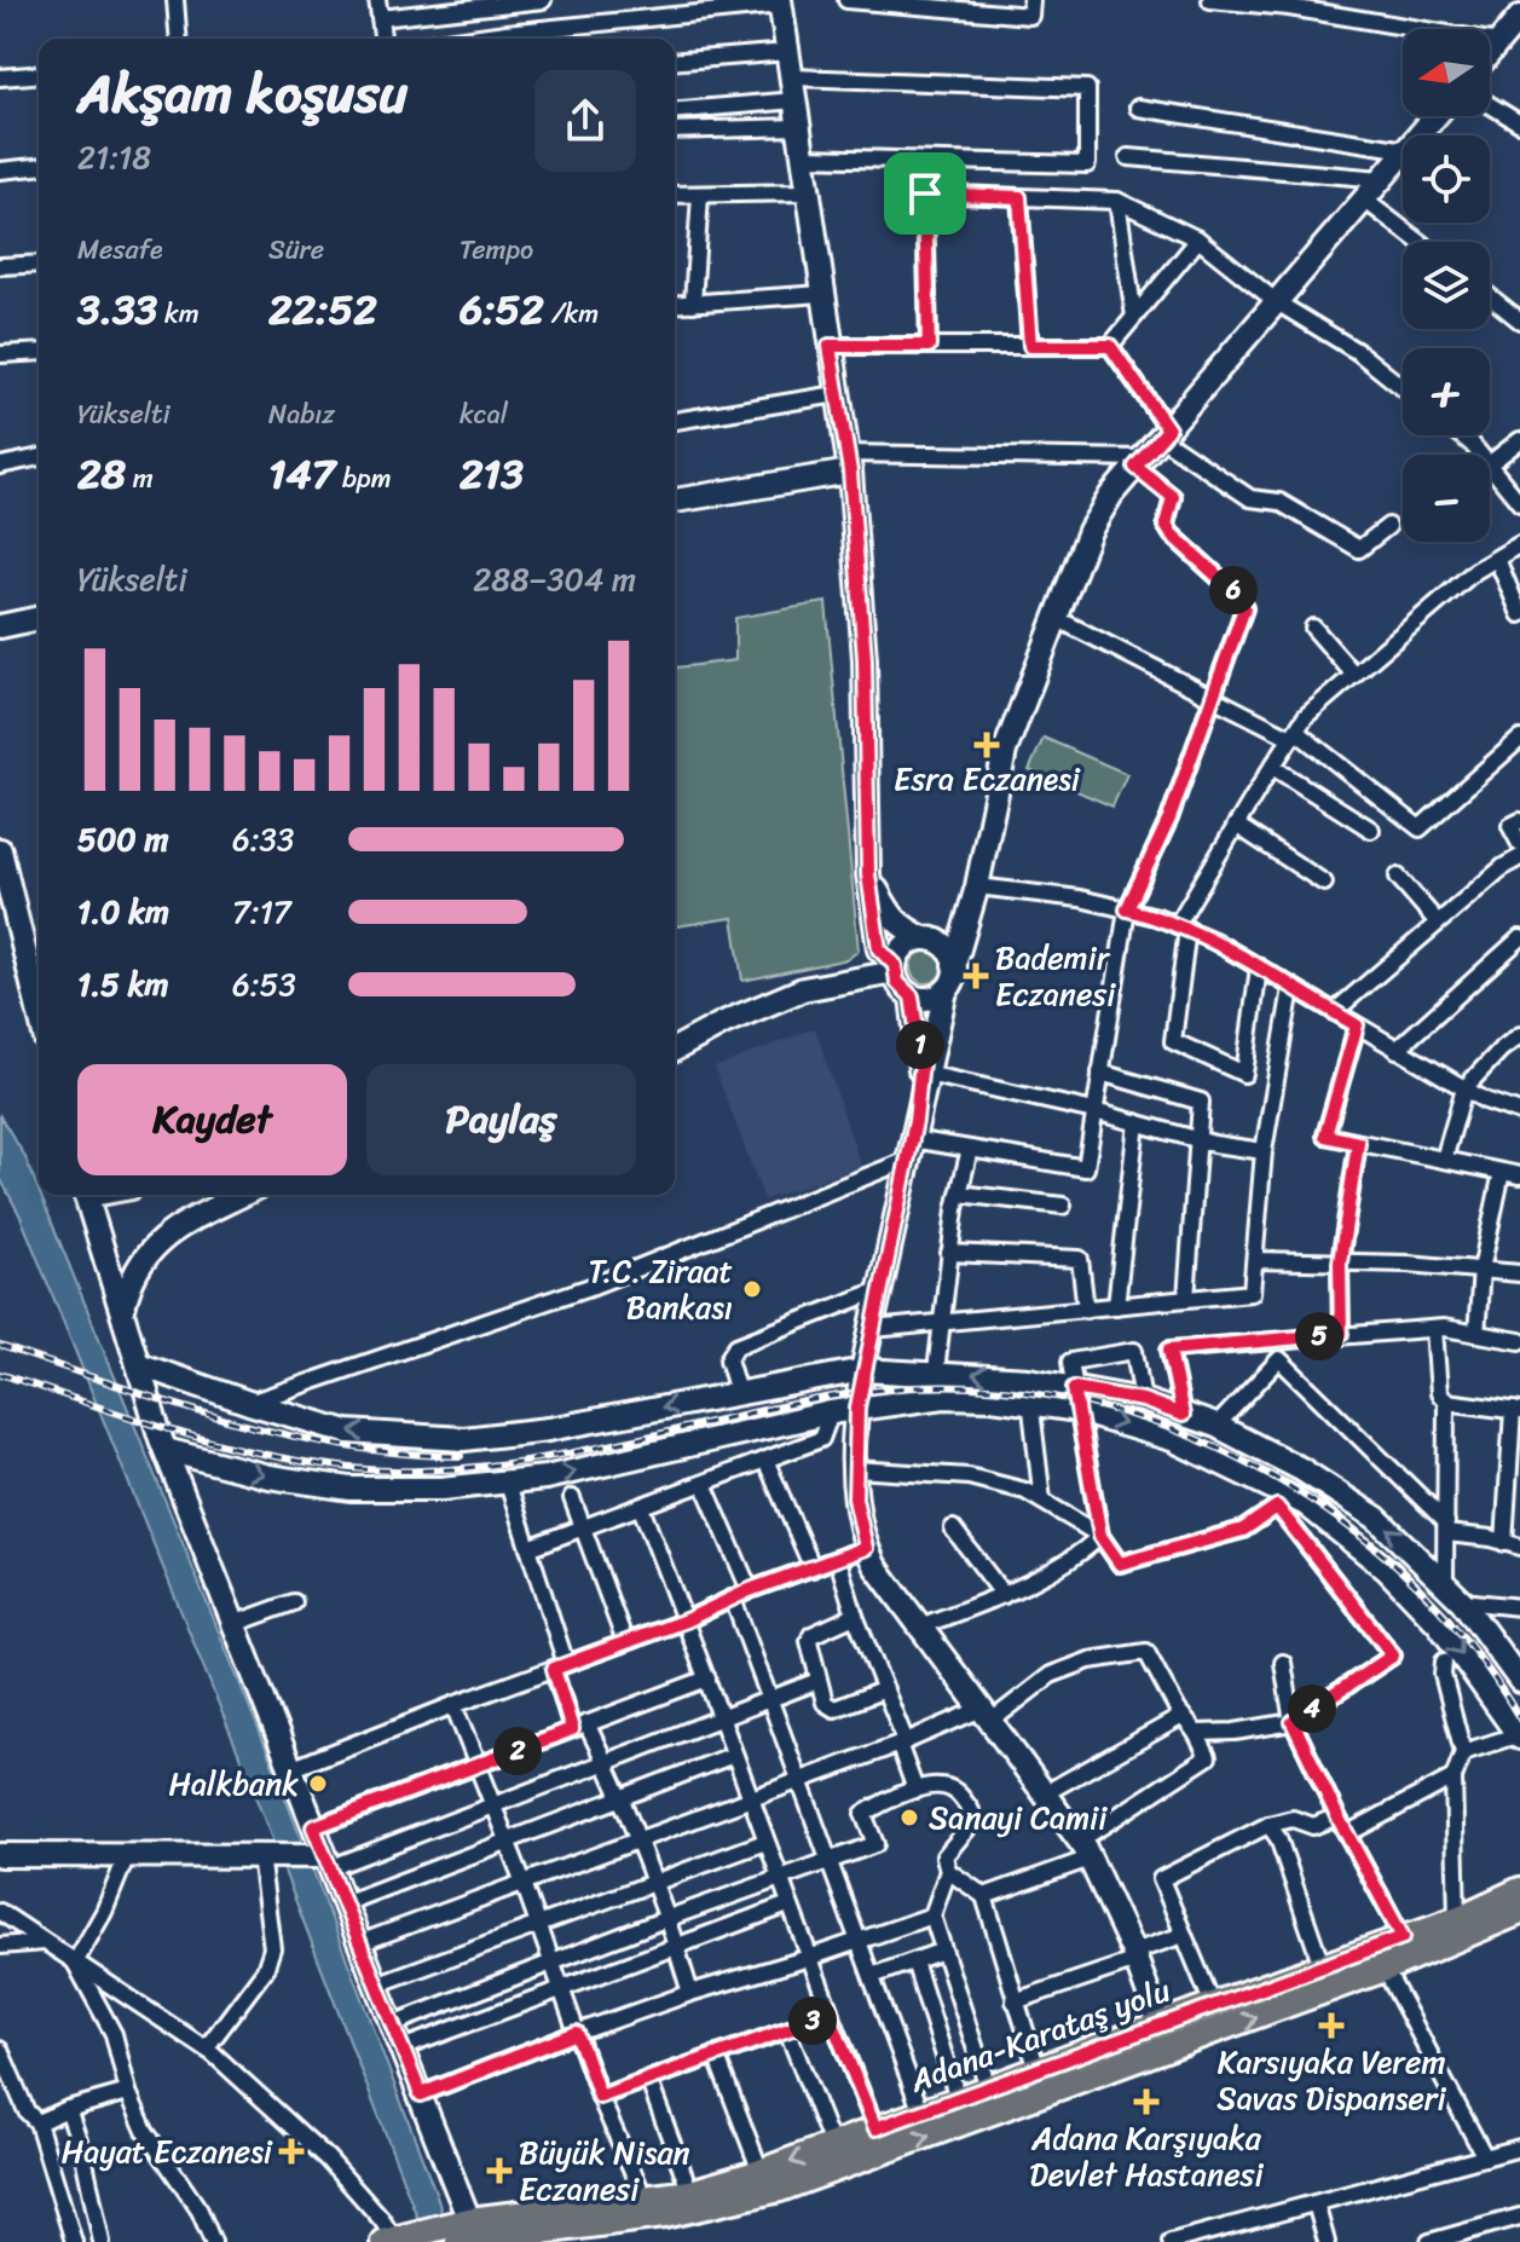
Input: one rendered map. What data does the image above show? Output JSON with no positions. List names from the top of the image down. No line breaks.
{"streets":{"main road":["Adana-Karataş yolu"]},"places":{"health":["Esra Eczanesi","Bademir Eczanesi","Karsıyaka Verem Savas Dispanseri","Adana Karşıyaka Devlet Hastanesi","Hayat Eczanesi","Büyük Nisan Eczanesi"],"other":["T.C. Ziraat Bankası","Halkbank","Sanayi Camii"]},"north":"left","page":{"map_buttons":["+","−"],"heading":["Akşam koşusu","21:18"],"stats":[["Mesafe","3.33 km"],["Süre","22:52"],["Tempo","6:52 /km"],["Yükselti","28 m"],["Nabız","147 bpm"],["kcal","213"]],"chart":["Yükselti","288–304 m"],"pins":["6","1","5","4","2","3"],"list":[{"name":"500 m","note":"6:33"},{"name":"1.0 km","note":"7:17"},{"name":"1.5 km","note":"6:53"}],"buttons":["Kaydet","Paylaş"]}}
